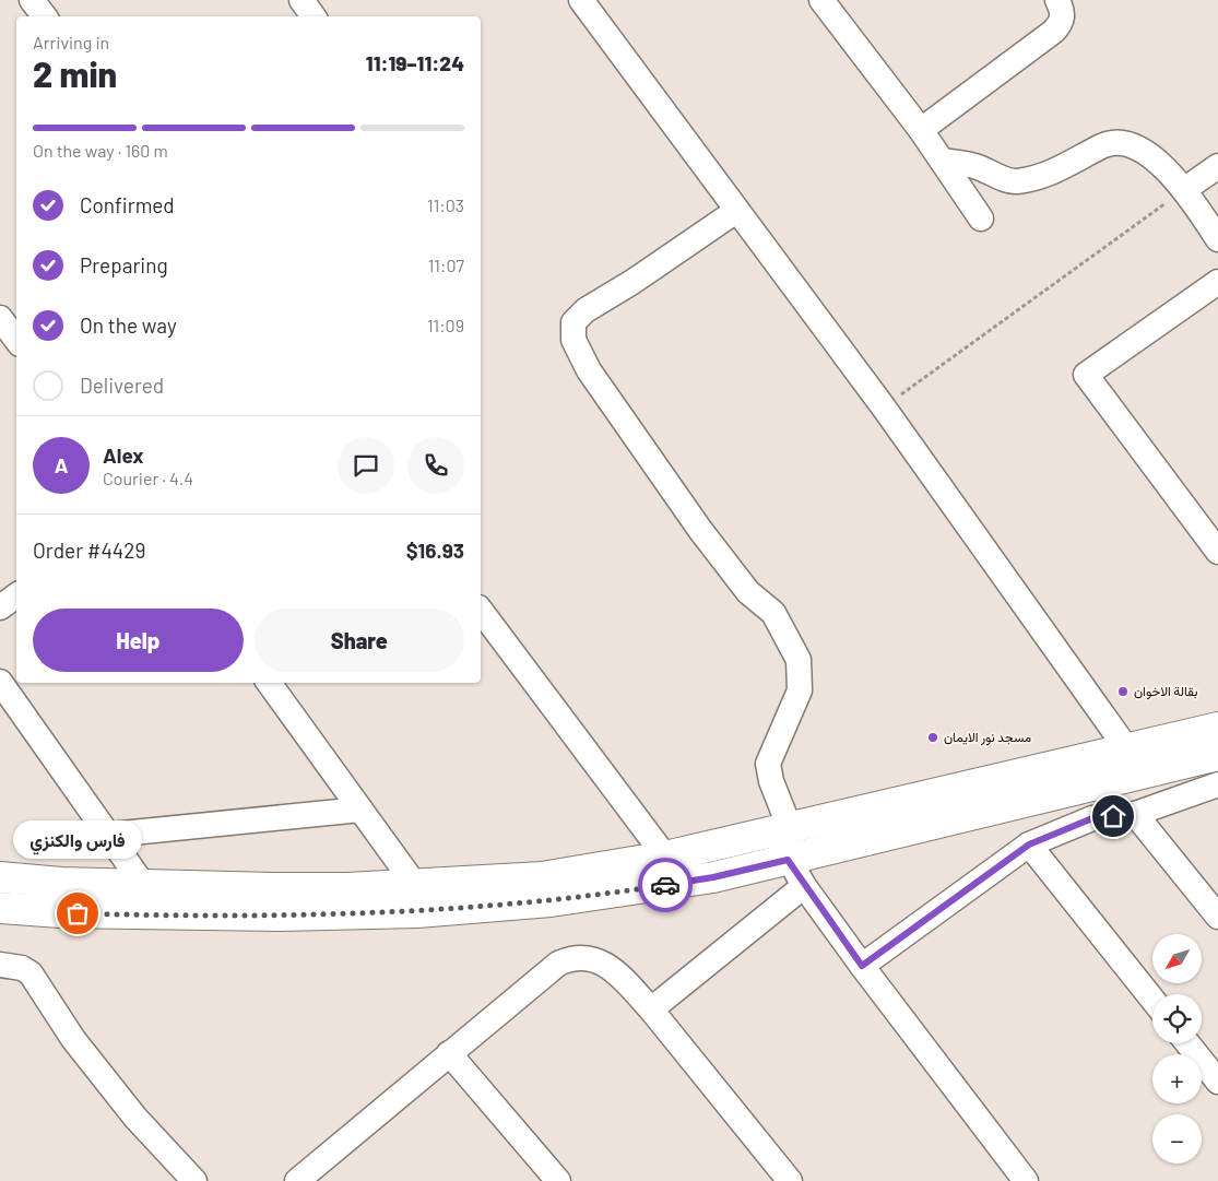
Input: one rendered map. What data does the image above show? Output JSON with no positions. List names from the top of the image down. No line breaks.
{"places":["بقالة الاخوان","مسجد نور الايمان","فارس والكنزي"],"north":"bottom left","page":{"heading":["2 min","Arriving in","11:19–11:24"],"panel":["Alex","Courier · 4.4","Order #4429","$16.93"],"bar":"On the way · 160 m","list":[["Confirmed","11:03"],["Preparing","11:07"],["On the way","11:09"],"Delivered"],"round":"A","buttons":["Help","Share"],"bubble":"فارس والكنزي","map_buttons":["+","−"]}}
